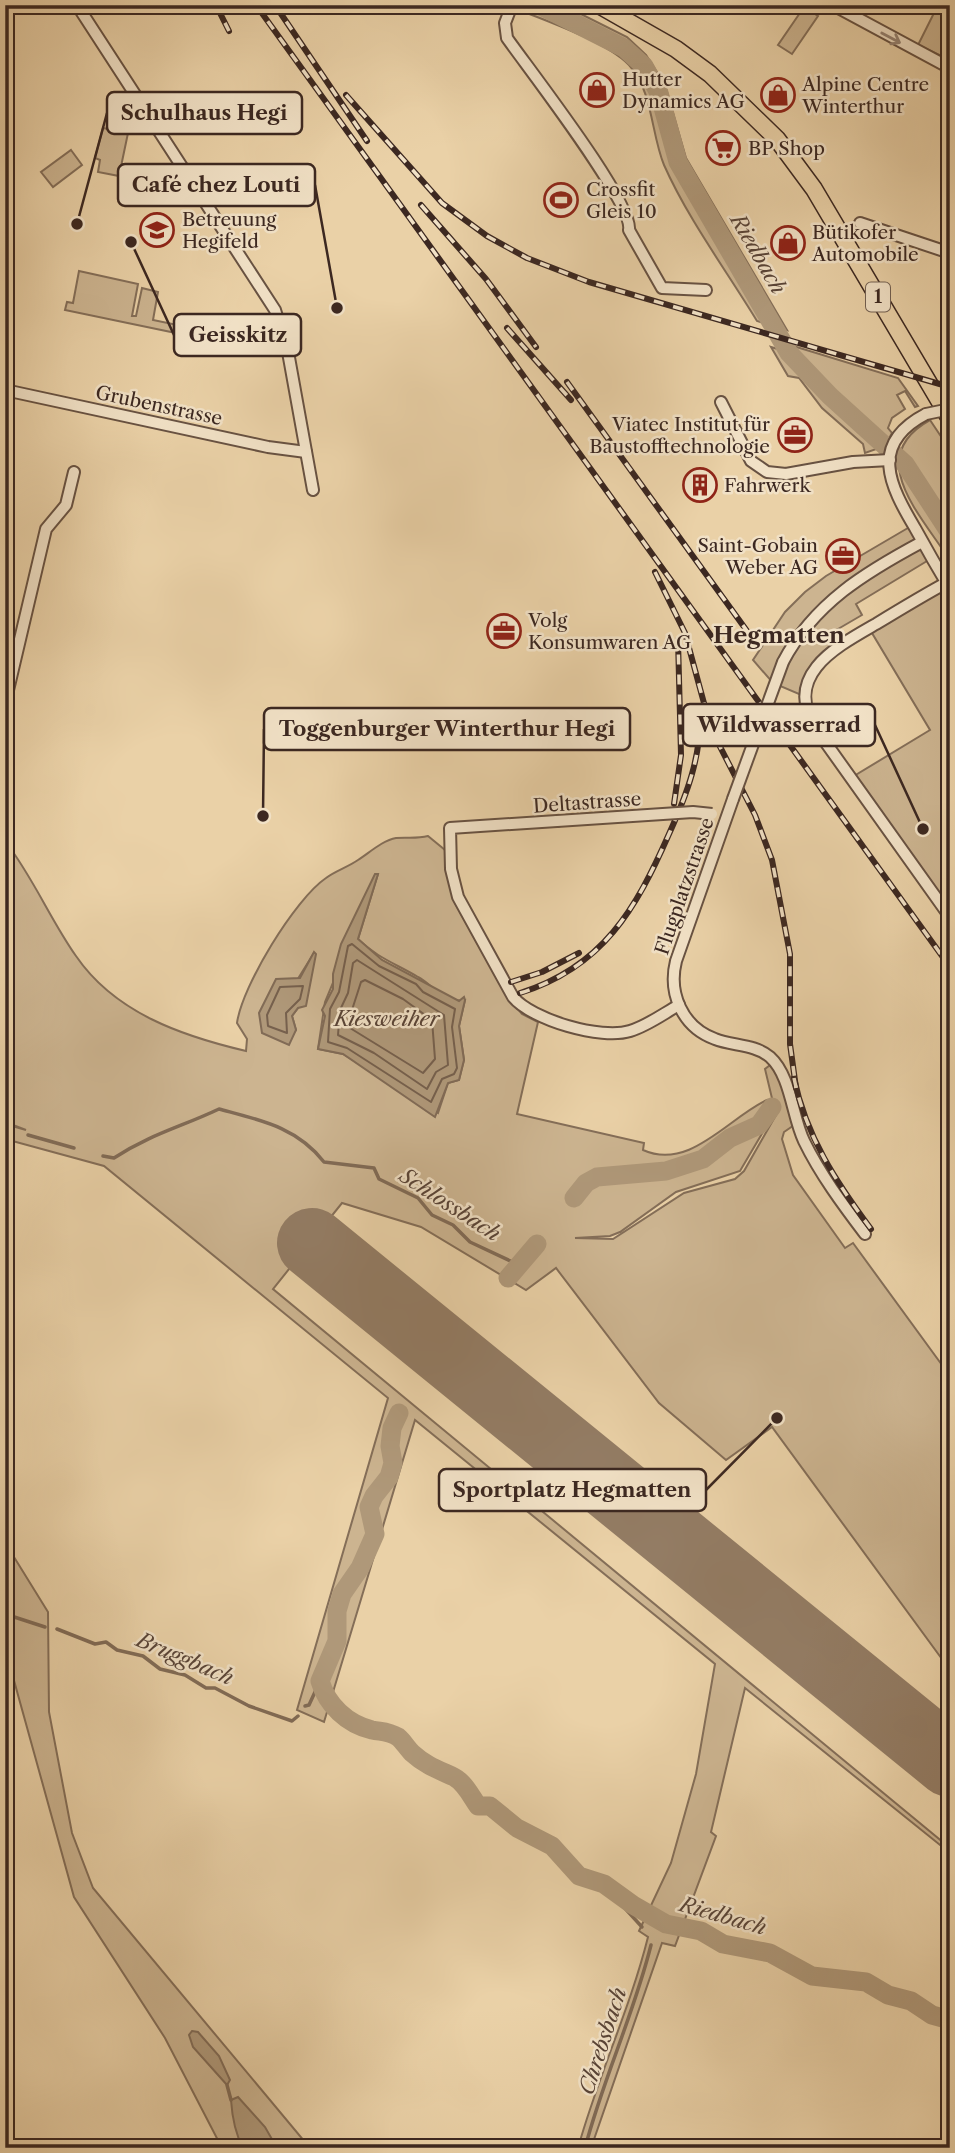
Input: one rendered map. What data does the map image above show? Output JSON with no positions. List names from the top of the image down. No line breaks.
{"streets":{"main road":["1"],"street":["Grubenstrasse","Deltastrasse","Flugplatzstrasse"]},"crossings":[["Deltastrasse","Flugplatzstrasse"]],"districts":["Hegmatten"],"water":["Riedbach","Kiesweiher","Schlossbach","Bruggbach","Chrebsbach"],"places":{"shop":["Hutter Dynamics AG","Alpine Centre Winterthur","Bütikofer Automobile"],"supermarket":["BP Shop"],"sports":["Crossfit Gleis 10"],"other":["Schulhaus Hegi","Geisskitz","Café chez Louti","Toggenburger Winterthur Hegi","Wildwasserrad","Sportplatz Hegmatten"],"school or university":["Betreuung Hegifeld"],"office":["Viatec Institut für Baustofftechnologie","Saint-Gobain Weber AG","Volg Konsumwaren AG"],"building":["Fahrwerk"]}}
